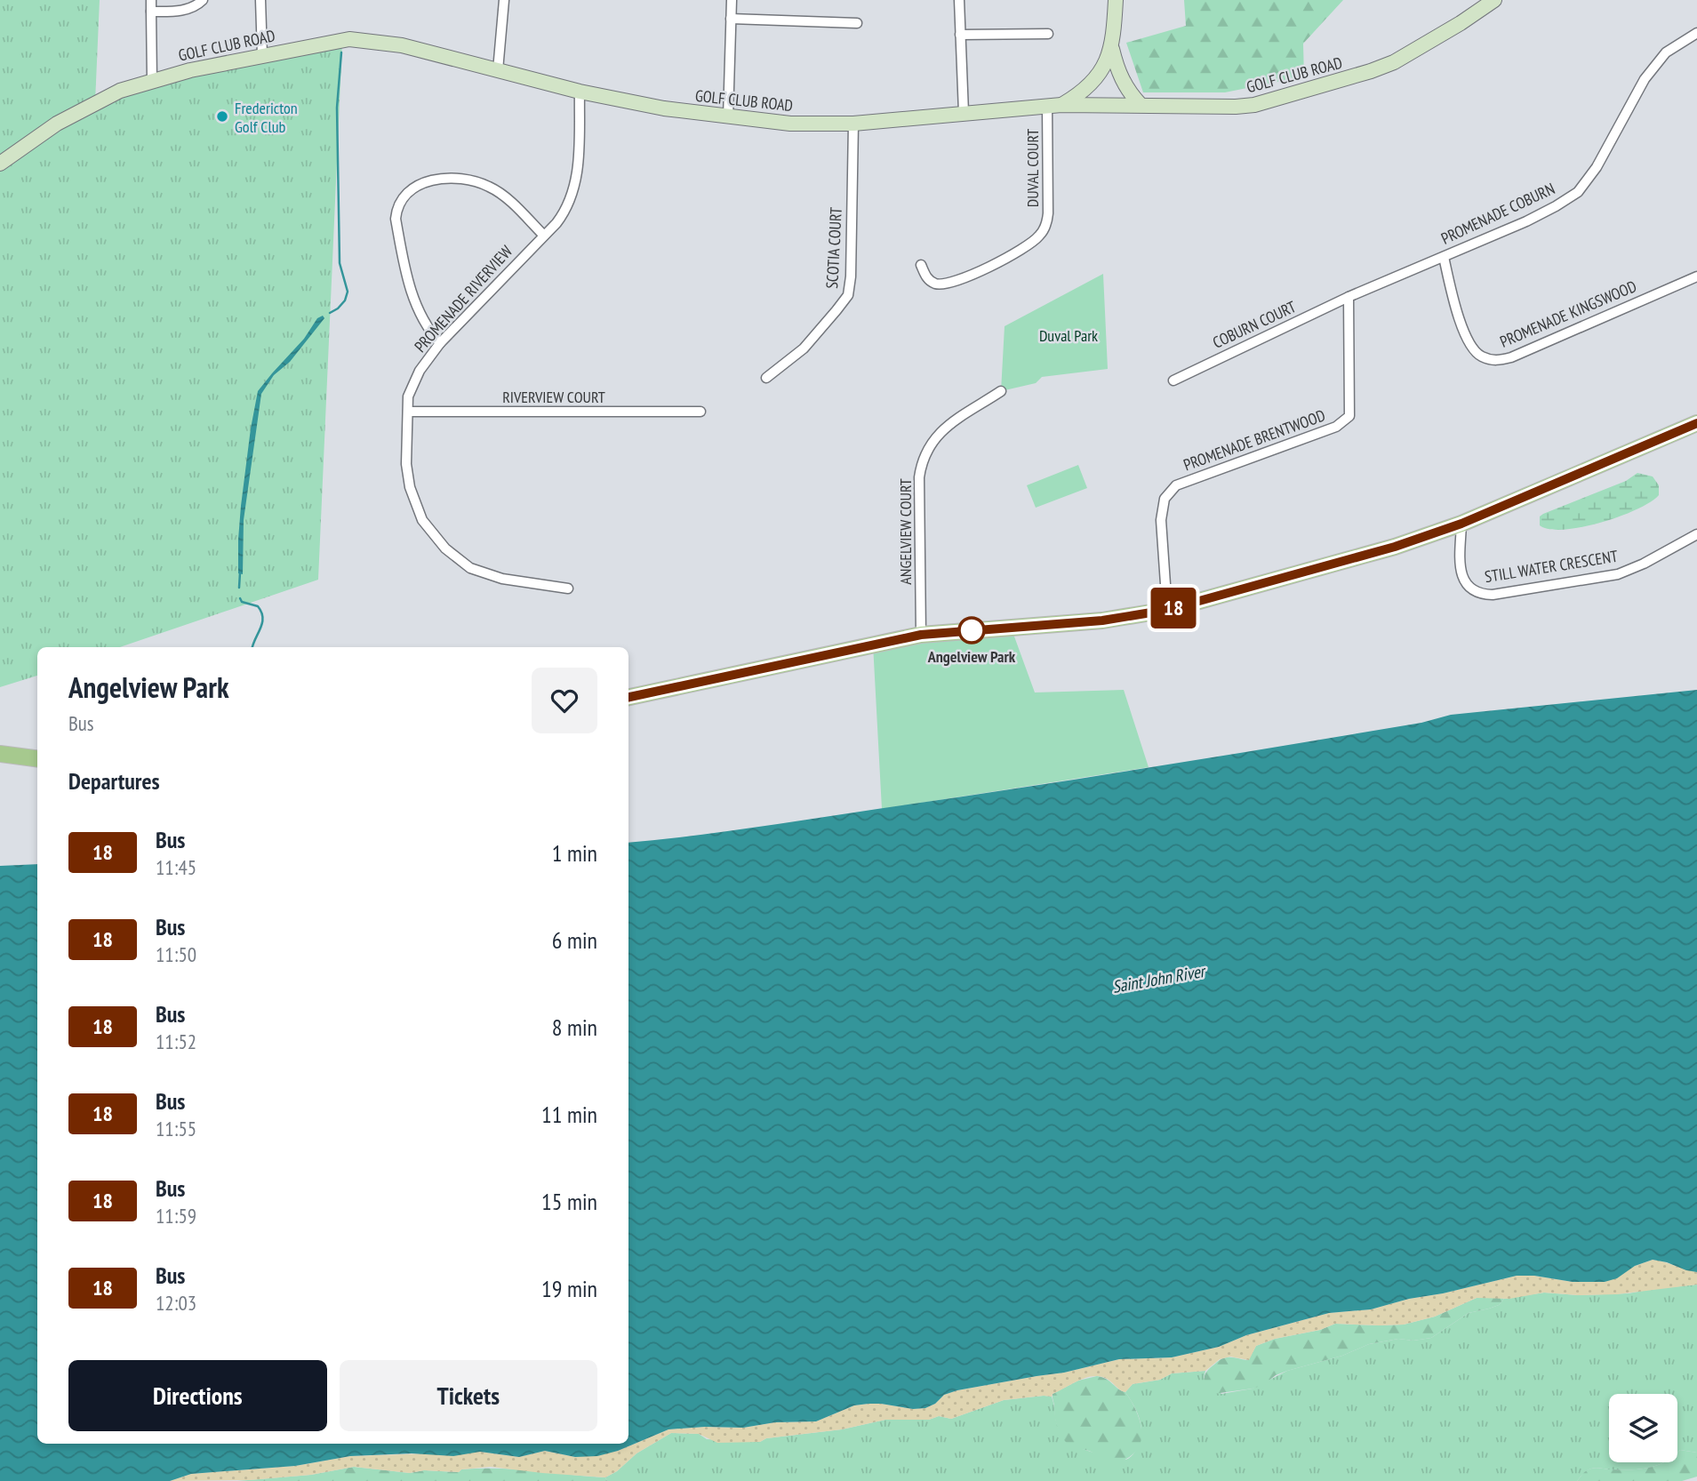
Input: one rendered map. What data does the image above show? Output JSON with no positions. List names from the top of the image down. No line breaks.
{"streets":{"street":["GOLF CLUB ROAD","DUVAL COURT","PROMENADE COBURN","SCOTIA COURT","PROMENADE RIVERVIEW","PROMENADE KINGSWOOD","COBURN COURT","RIVERVIEW COURT","PROMENADE BRENTWOOD","ANGELVIEW COURT","STILL WATER CRESCENT"]},"crossings":[["GOLF CLUB ROAD","DUVAL COURT"],["GOLF CLUB ROAD","SCOTIA COURT"],["GOLF CLUB ROAD","PROMENADE RIVERVIEW"],["PROMENADE COBURN","PROMENADE KINGSWOOD"],["PROMENADE COBURN","COBURN COURT"],["PROMENADE COBURN","PROMENADE BRENTWOOD"],["PROMENADE RIVERVIEW","RIVERVIEW COURT"],["COBURN COURT","PROMENADE BRENTWOOD"]],"water":["Saint John River"],"parks":["Duval Park"],"places":["Fredericton Golf Club","Angelview Park"],"lines":["bus line 18"],"page":{"on_map":"18","heading":[["Angelview Park","Bus"],"Departures"],"list":[{"mark":"18","name":"Bus","note":"11:45","value":"1 min"},{"mark":"18","name":"Bus","note":"11:50","value":"6 min"},{"mark":"18","name":"Bus","note":"11:52","value":"8 min"},{"mark":"18","name":"Bus","note":"11:55","value":"11 min"},{"mark":"18","name":"Bus","note":"11:59","value":"15 min"},{"mark":"18","name":"Bus","note":"12:03","value":"19 min"}],"buttons":["Directions","Tickets"]}}
